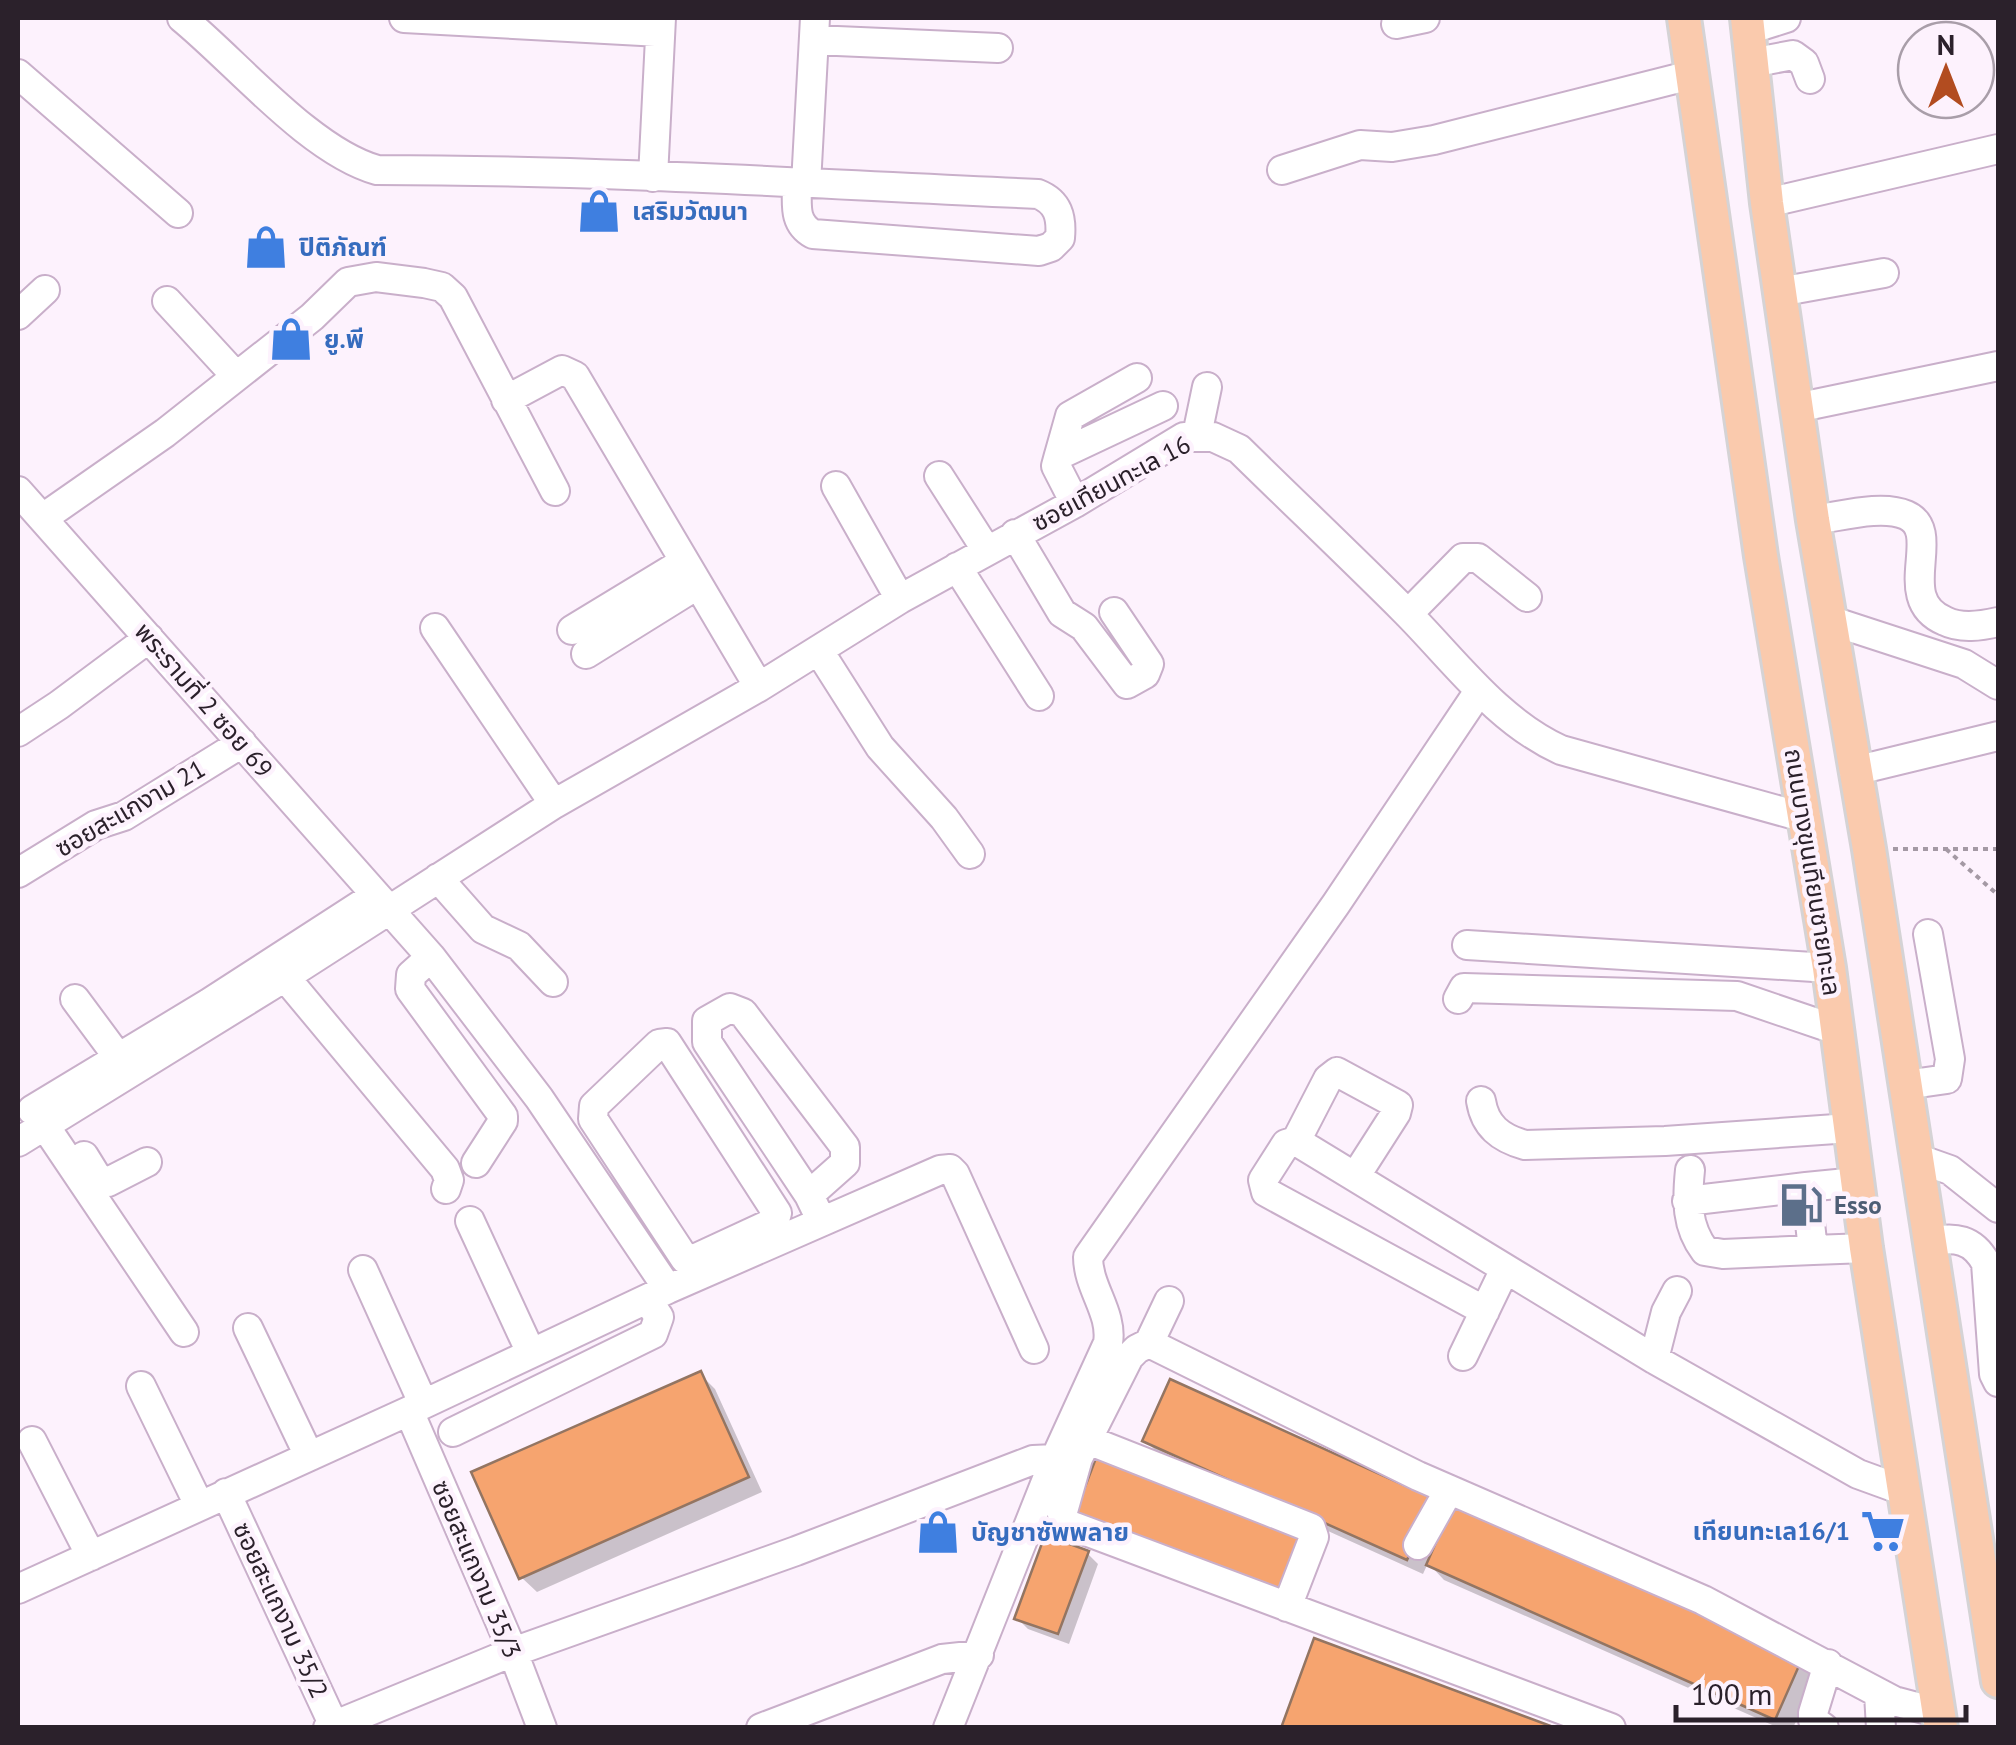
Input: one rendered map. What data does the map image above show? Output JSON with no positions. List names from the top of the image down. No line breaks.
{"streets":{"main road":["ถนนบางขุนเทียนชายทะเล"],"street":["ซอยเทียนทะเล 16","พระรามที่ 2 ซอย 69","ซอยสะแกงาม 21","ซอยสะแกงาม 35/3","ซอยสะแกงาม 35/2"]},"crossings":[["ซอยเทียนทะเล 16","พระรามที่ 2 ซอย 69"],["ซอยเทียนทะเล 16","ถนนบางขุนเทียนชายทะเล"],["พระรามที่ 2 ซอย 69","ซอยสะแกงาม 21"]],"places":{"shop":["เสริมวัฒนา","ปิติภัณฑ์","ยู.พี","บัญชาซัพพลาย"],"fuel station":["Esso"],"supermarket":["เทียนทะเล16/1"]},"scale_bar":"100 m","north":"top"}
